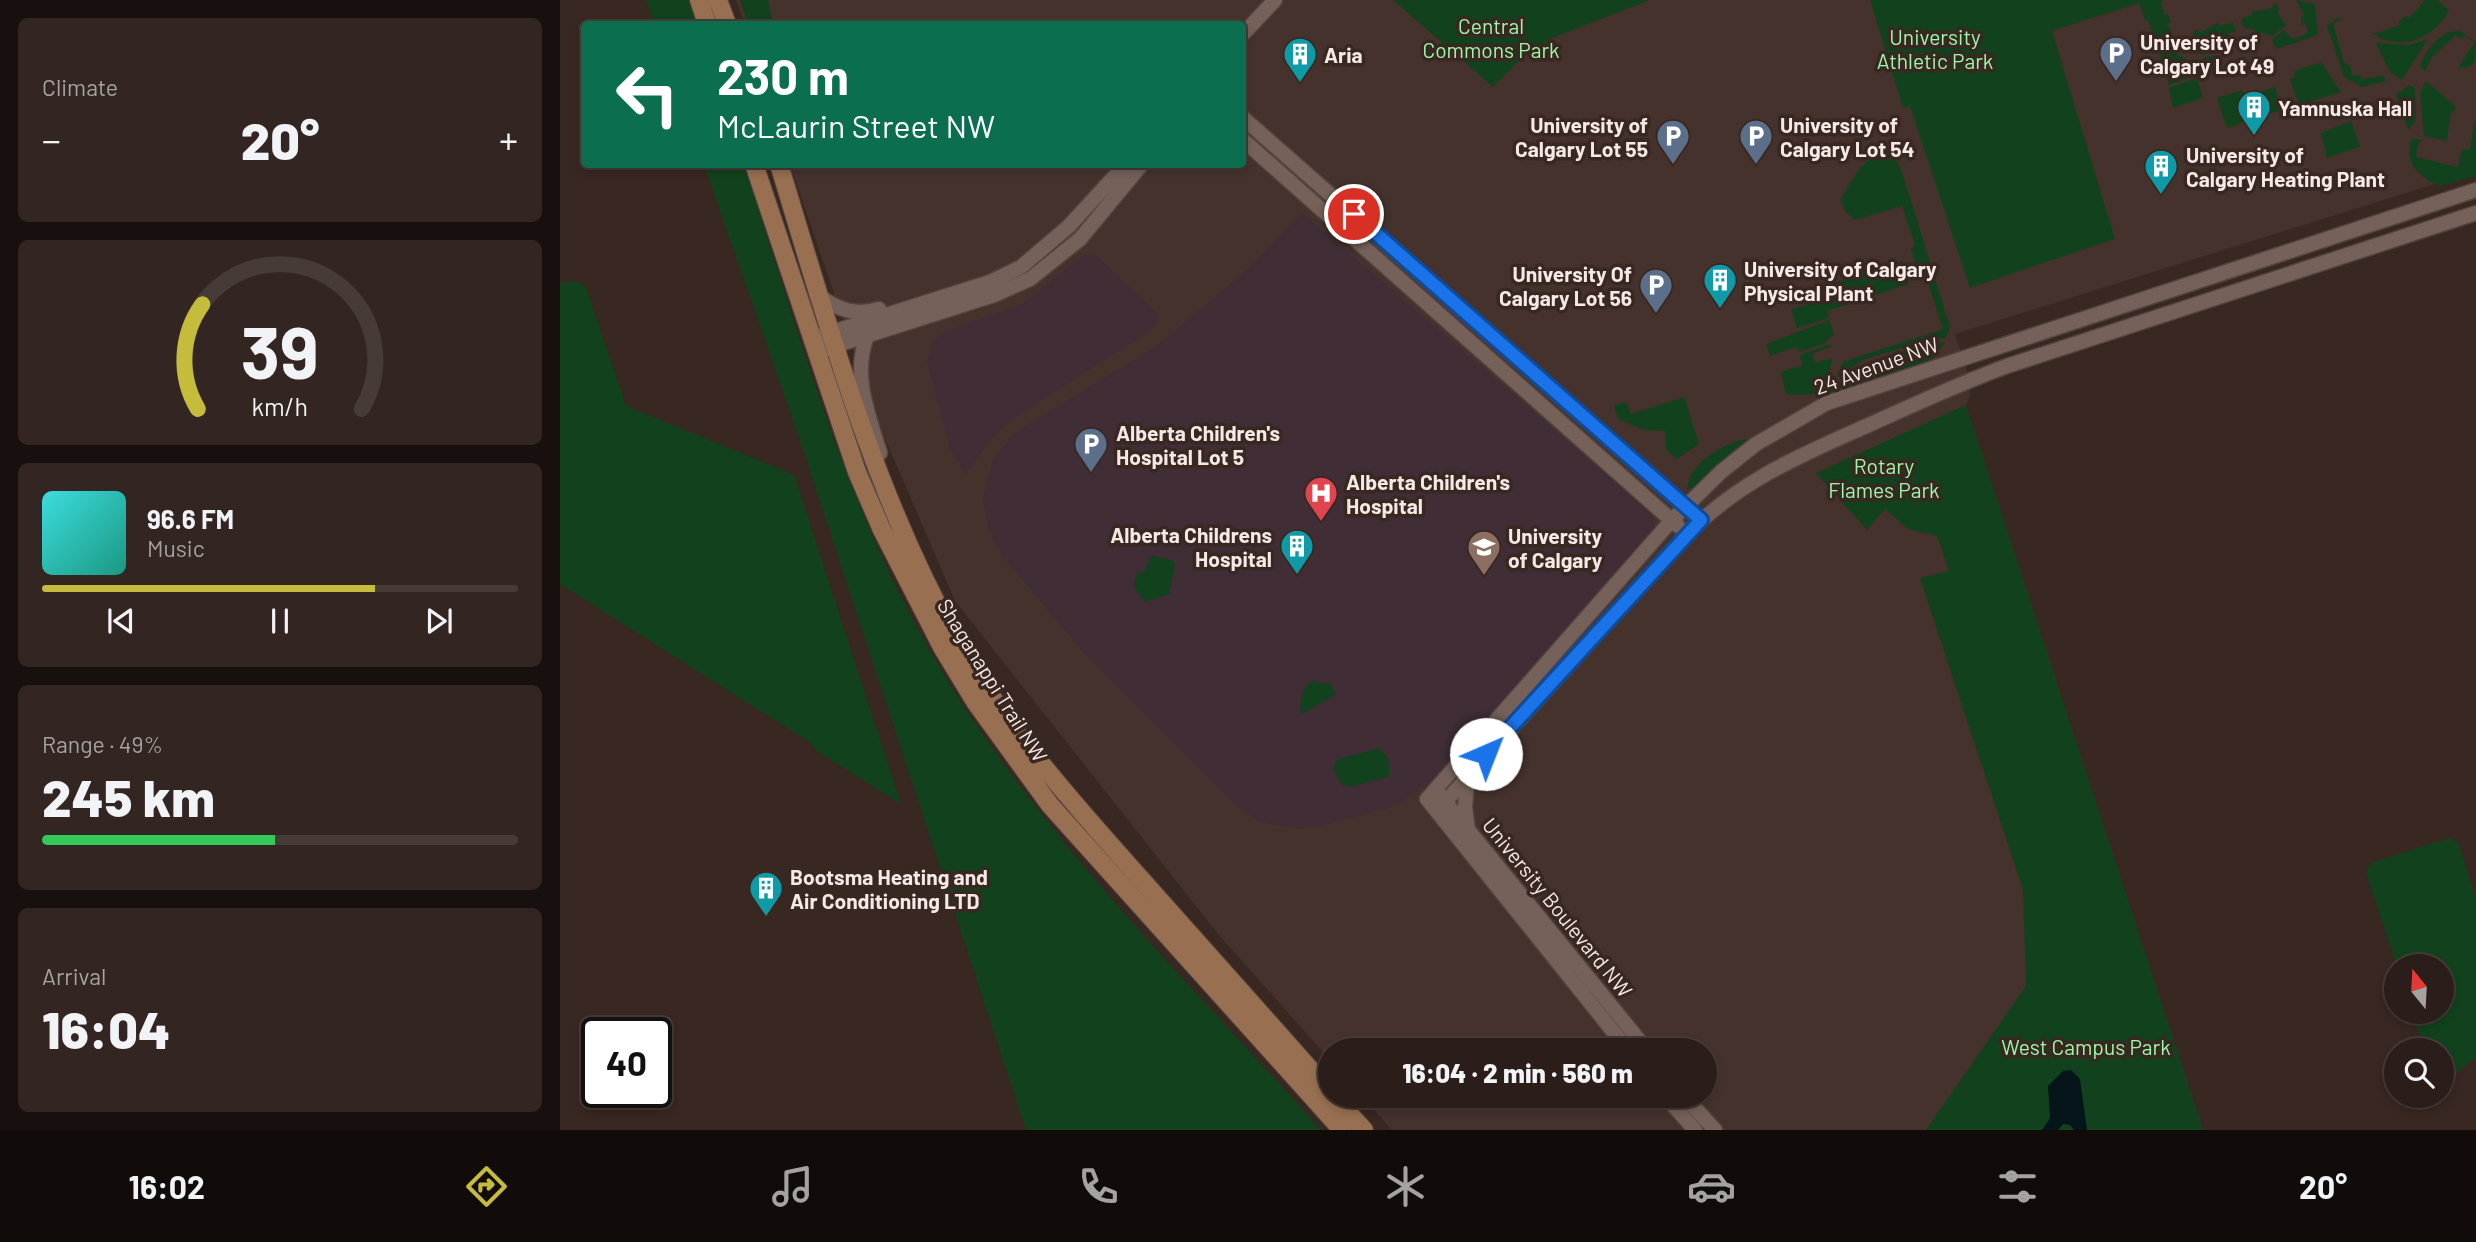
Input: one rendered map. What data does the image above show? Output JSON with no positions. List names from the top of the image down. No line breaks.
{"streets":{"main road":["Shaganappi Trail NW"],"street":["24 Avenue NW","University Boulevard NW"]},"crossings":[["24 Avenue NW","University Boulevard NW"]],"parks":["Central Commons Park","University Athletic Park","Rotary Flames Park","West Campus Park"],"places":{"parking":["University of Calgary Lot 49","University of Calgary Lot 55","University of Calgary Lot 54","University Of Calgary Lot 56","Alberta Children's Hospital Lot 5"],"building":["Aria","Yamnuska Hall","University of Calgary Heating Plant","University of Calgary Physical Plant","Alberta Childrens Hospital","Bootsma Heating and Air Conditioning LTD"],"hospital":["Alberta Children's Hospital"],"school or university":["University of Calgary"]},"north":"top","page":{"tile":["Climate",["Range · 49%","245 km"],["Arrival","16:04"]],"turn":["230 m","McLaurin Street NW"],"heat":["−","20°","+"],"song":["96.6 FM","Music"],"limit":"40","trip":"16:04 · 2 min · 560 m","tabs":["16:02","20°"],"gauge":["39","km/h"]}}
